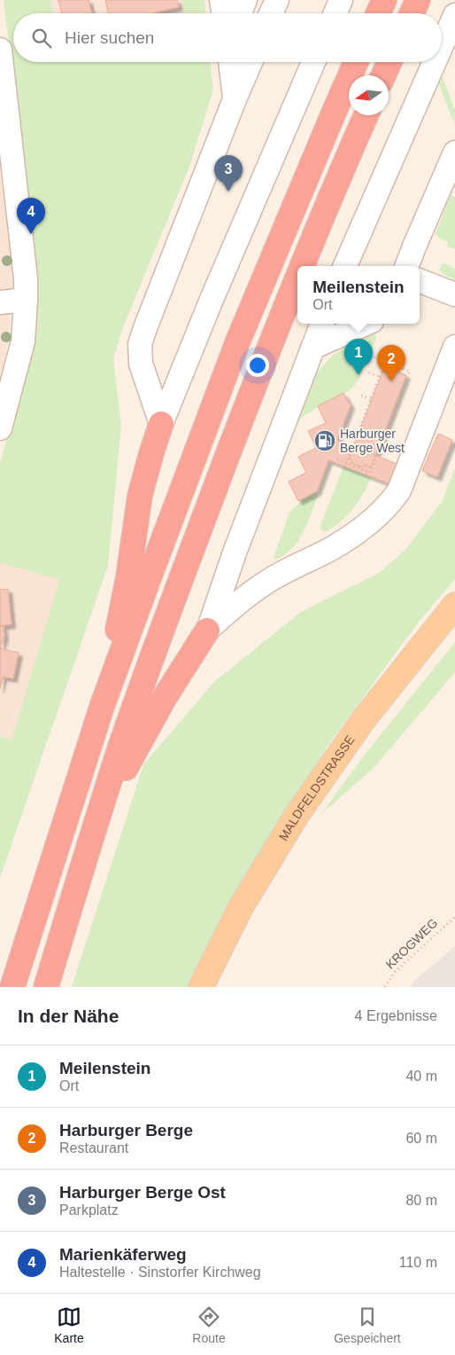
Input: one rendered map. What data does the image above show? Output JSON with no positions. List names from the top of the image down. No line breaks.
{"streets":{"main road":["MALDFELDSTRASSE"],"path":["KROGWEG"]},"places":{"fuel station":["Harburger Berge West"]},"north":"left","page":{"search":"Hier suchen","pins":["3","4","1","2"],"popup":["Meilenstein","Ort"],"heading":["In der Nähe","4 Ergebnisse"],"list":[{"mark":"1","name":"Meilenstein","note":"Ort","value":"40 m"},{"mark":"2","name":"Harburger Berge","note":"Restaurant","value":"60 m"},{"mark":"3","name":"Harburger Berge Ost","note":"Parkplatz","value":"80 m"},{"mark":"4","name":"Marienkäferweg","note":"Haltestelle · Sinstorfer Kirchweg","value":"110 m"}],"nav":["Karte","Route","Gespeichert"]}}
